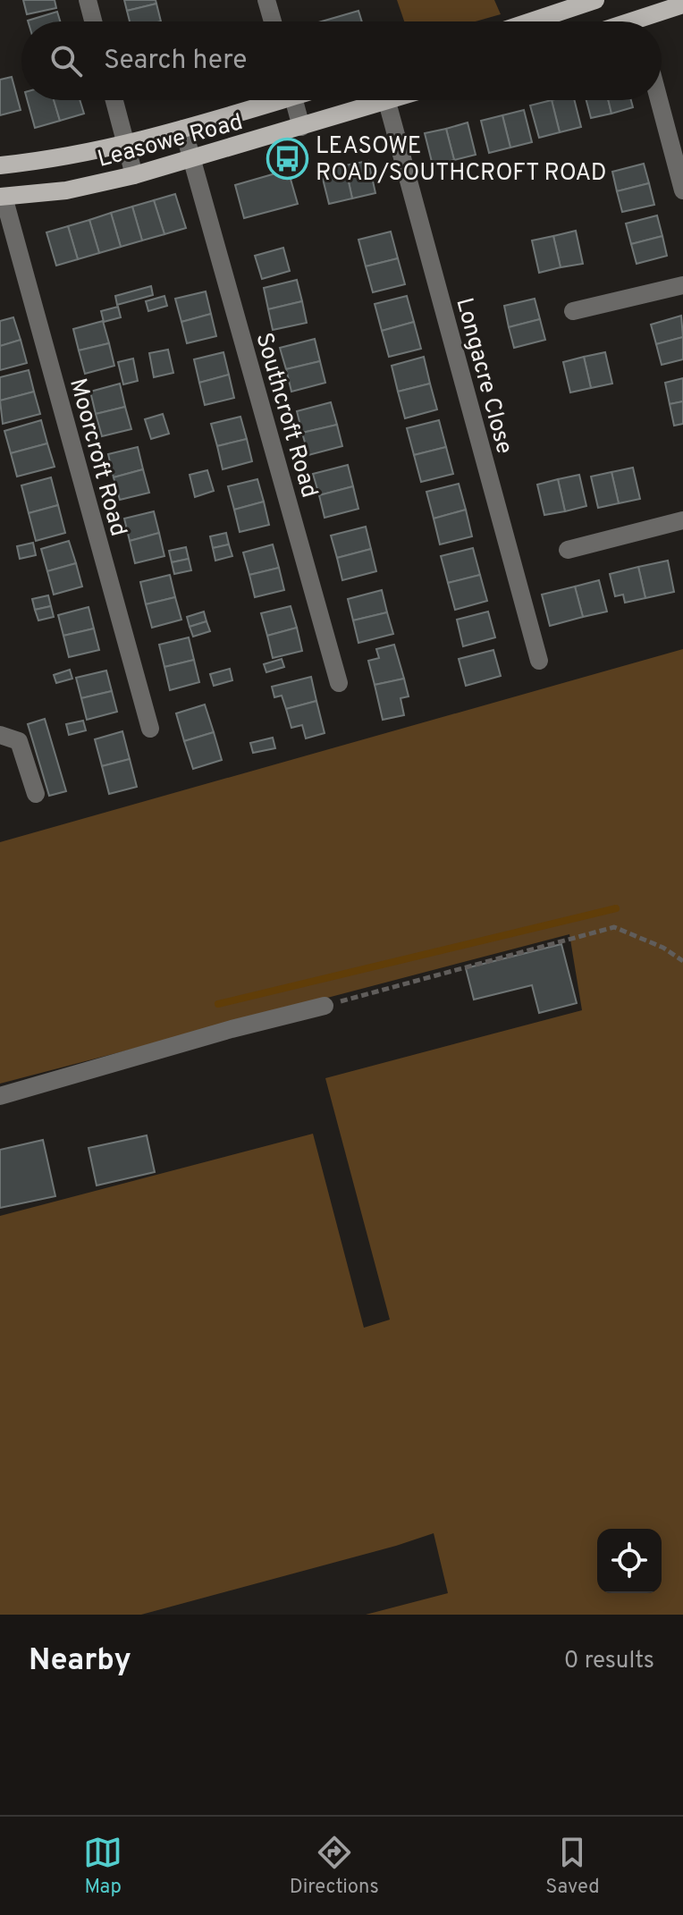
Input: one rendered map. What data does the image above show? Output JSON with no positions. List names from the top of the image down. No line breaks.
{"streets":{"main road":["Leasowe Road"],"street":["Longacre Close","Southcroft Road","Moorcroft Road"]},"crossings":[["Leasowe Road","Longacre Close"],["Leasowe Road","Southcroft Road"],["Leasowe Road","Moorcroft Road"]],"places":{"bus stop":["LEASOWE ROAD/SOUTHCROFT ROAD"]},"page":{"search":"Search here","heading":["Nearby","0 results"],"nav":["Map","Directions","Saved"]}}
